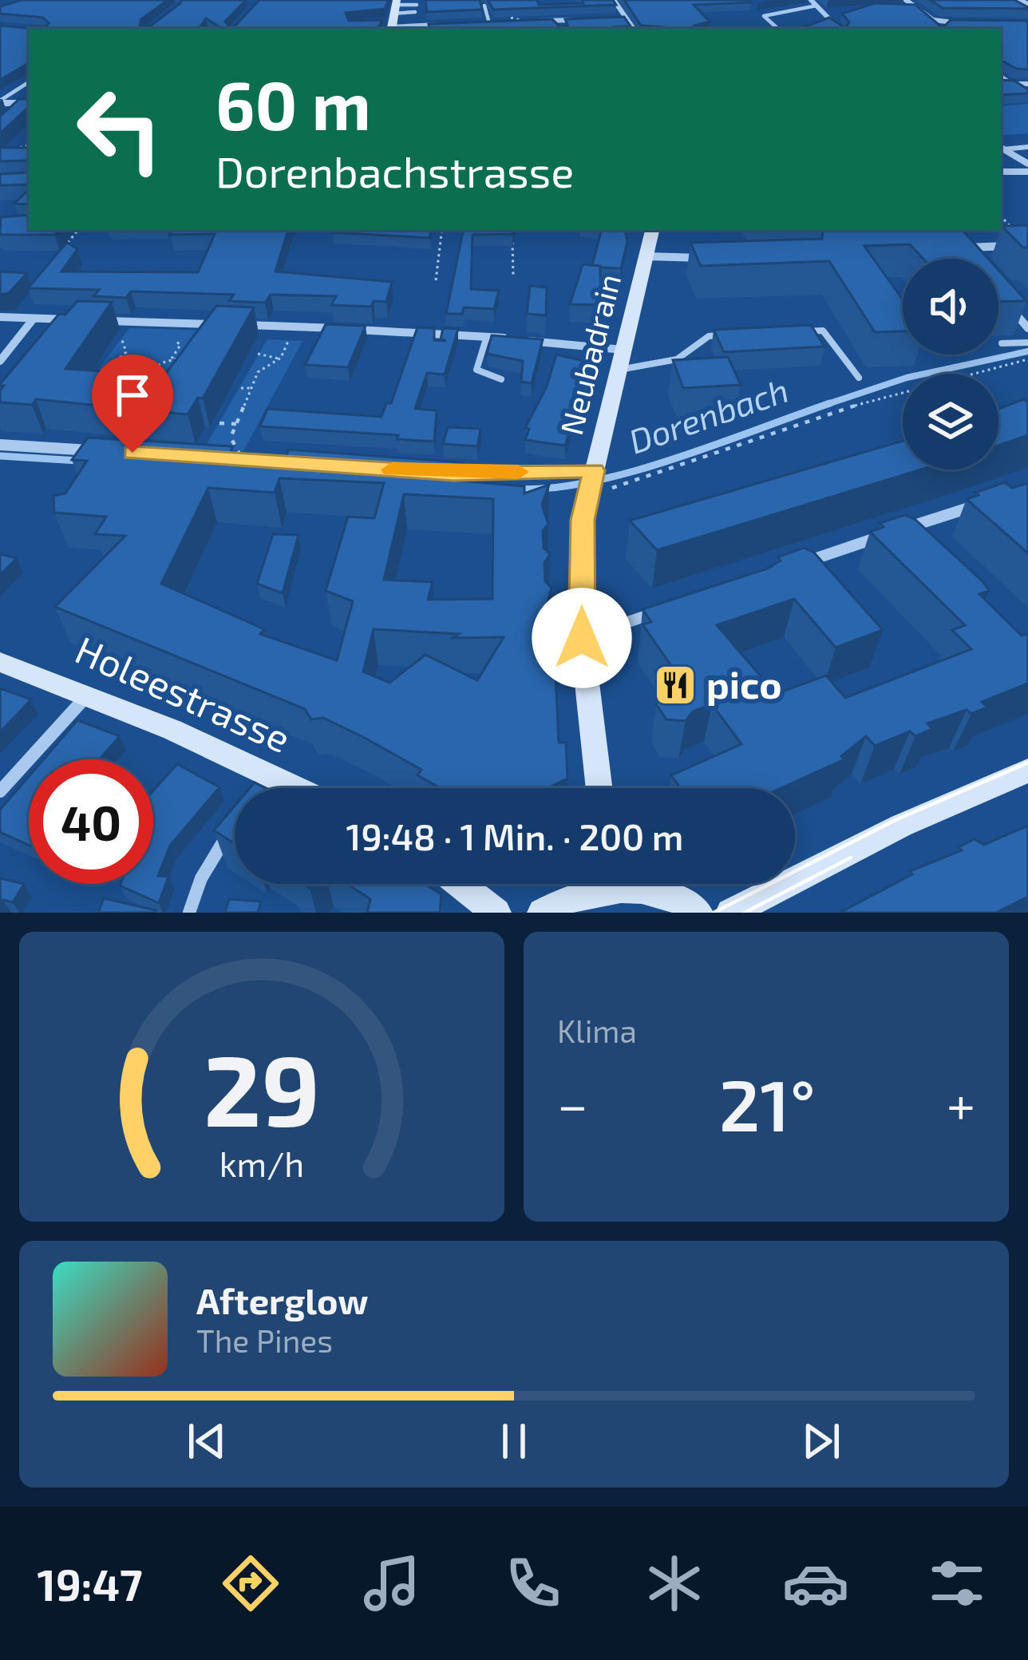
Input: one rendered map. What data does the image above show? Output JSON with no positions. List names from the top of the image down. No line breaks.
{"streets":{"street":["Neubadrain","Holeestrasse"]},"water":["Dorenbach"],"places":{"restaurant":["pico"]},"page":{"turn":["60 m","Dorenbachstrasse"],"limit":"40","trip":"19:48 · 1 Min. · 200 m","tile":"Klima","heat":["−","21°","+"],"song":["Afterglow","The Pines"],"tabs":"19:47","gauge":["29","km/h"]}}
